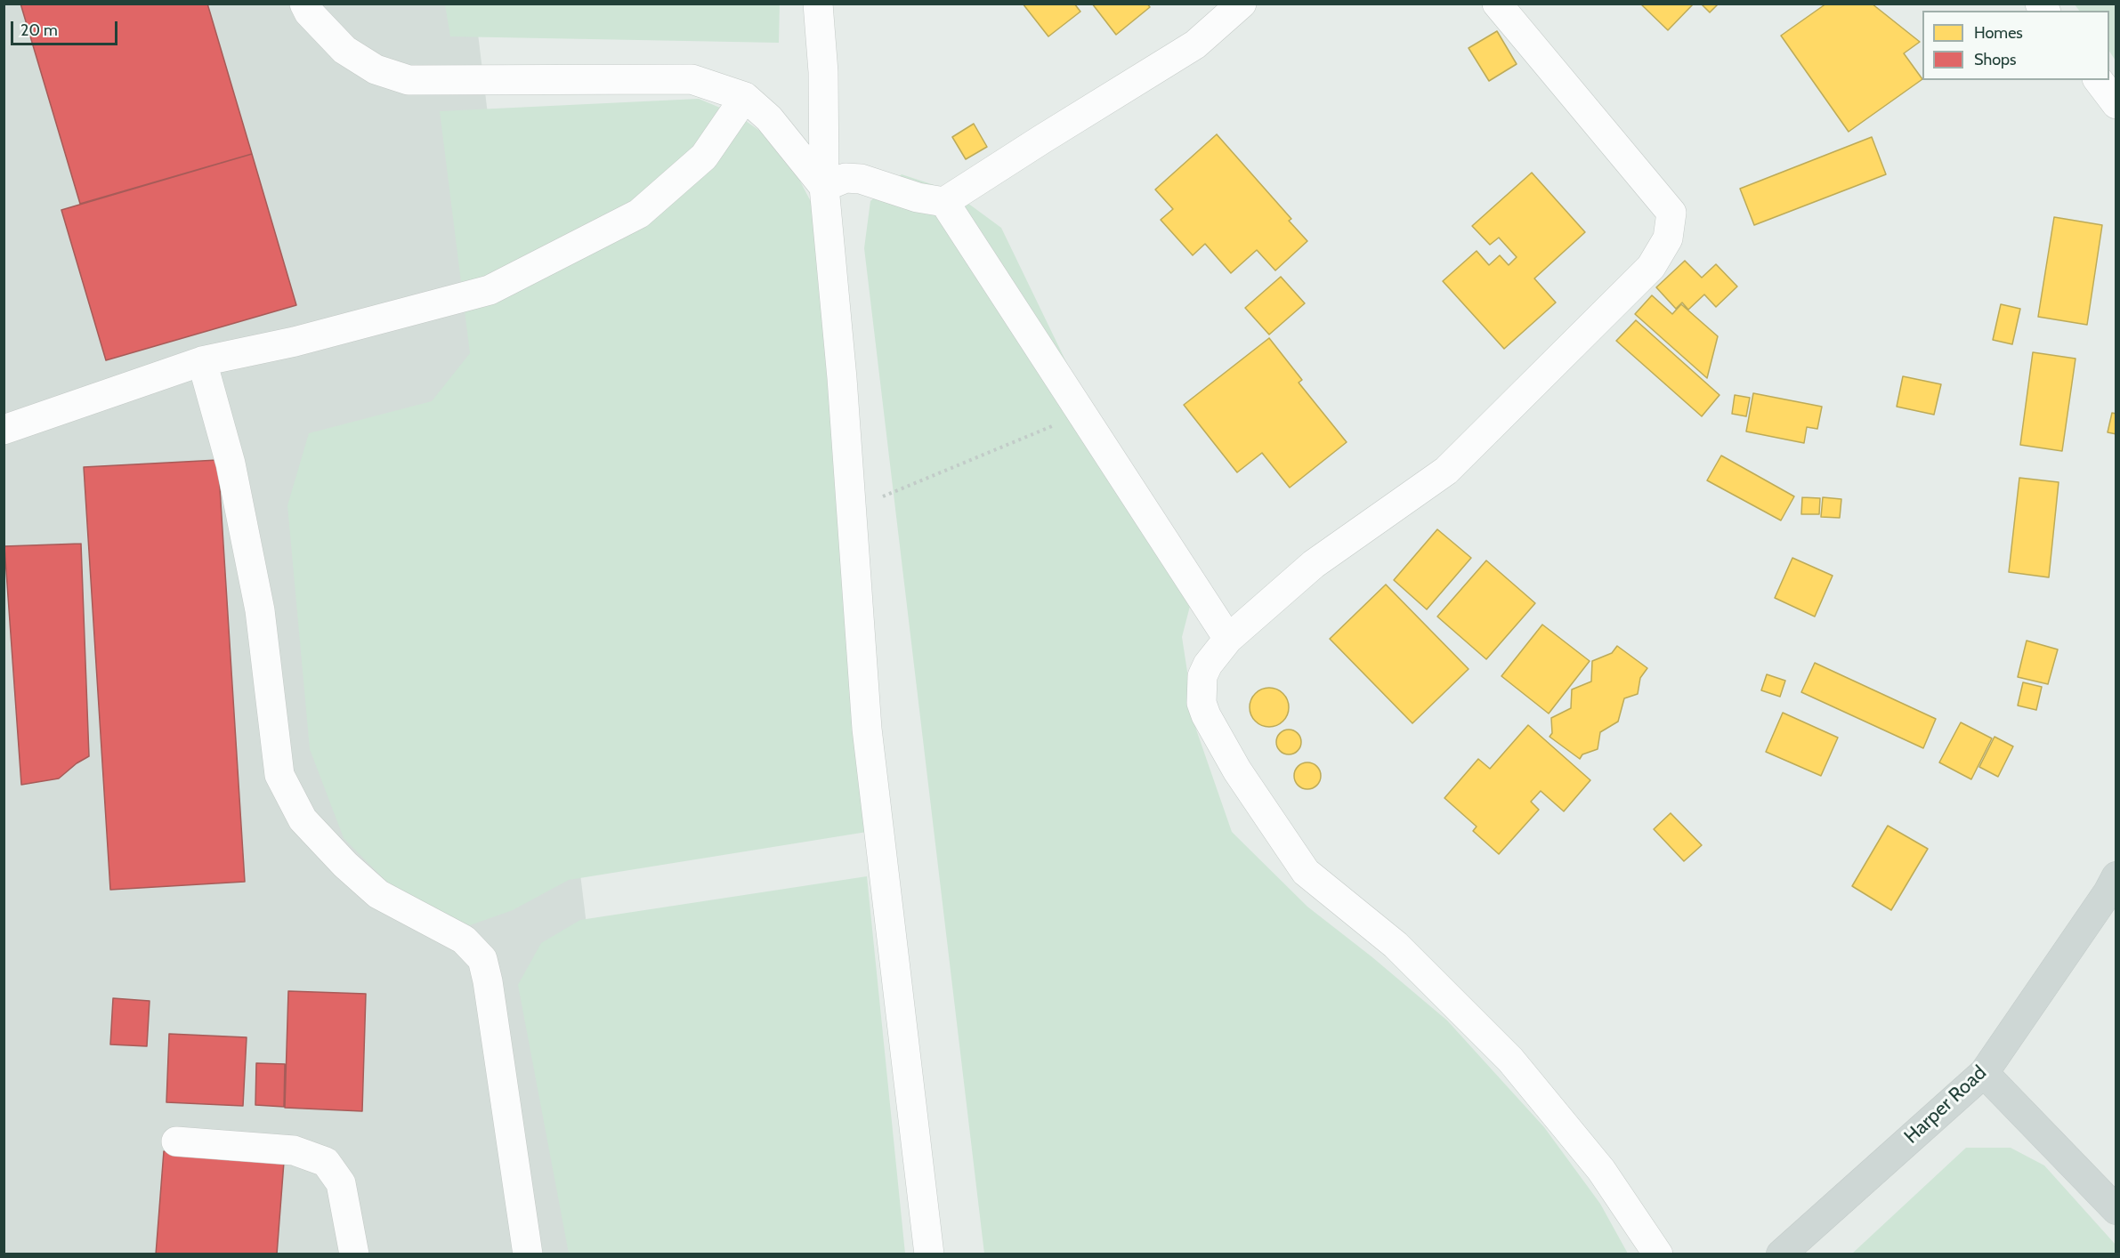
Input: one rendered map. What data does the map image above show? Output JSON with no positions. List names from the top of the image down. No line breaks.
{"streets":{"main road":["Harper Road"]},"legend":["Homes","Shops"],"scale_bar":"20 m"}
